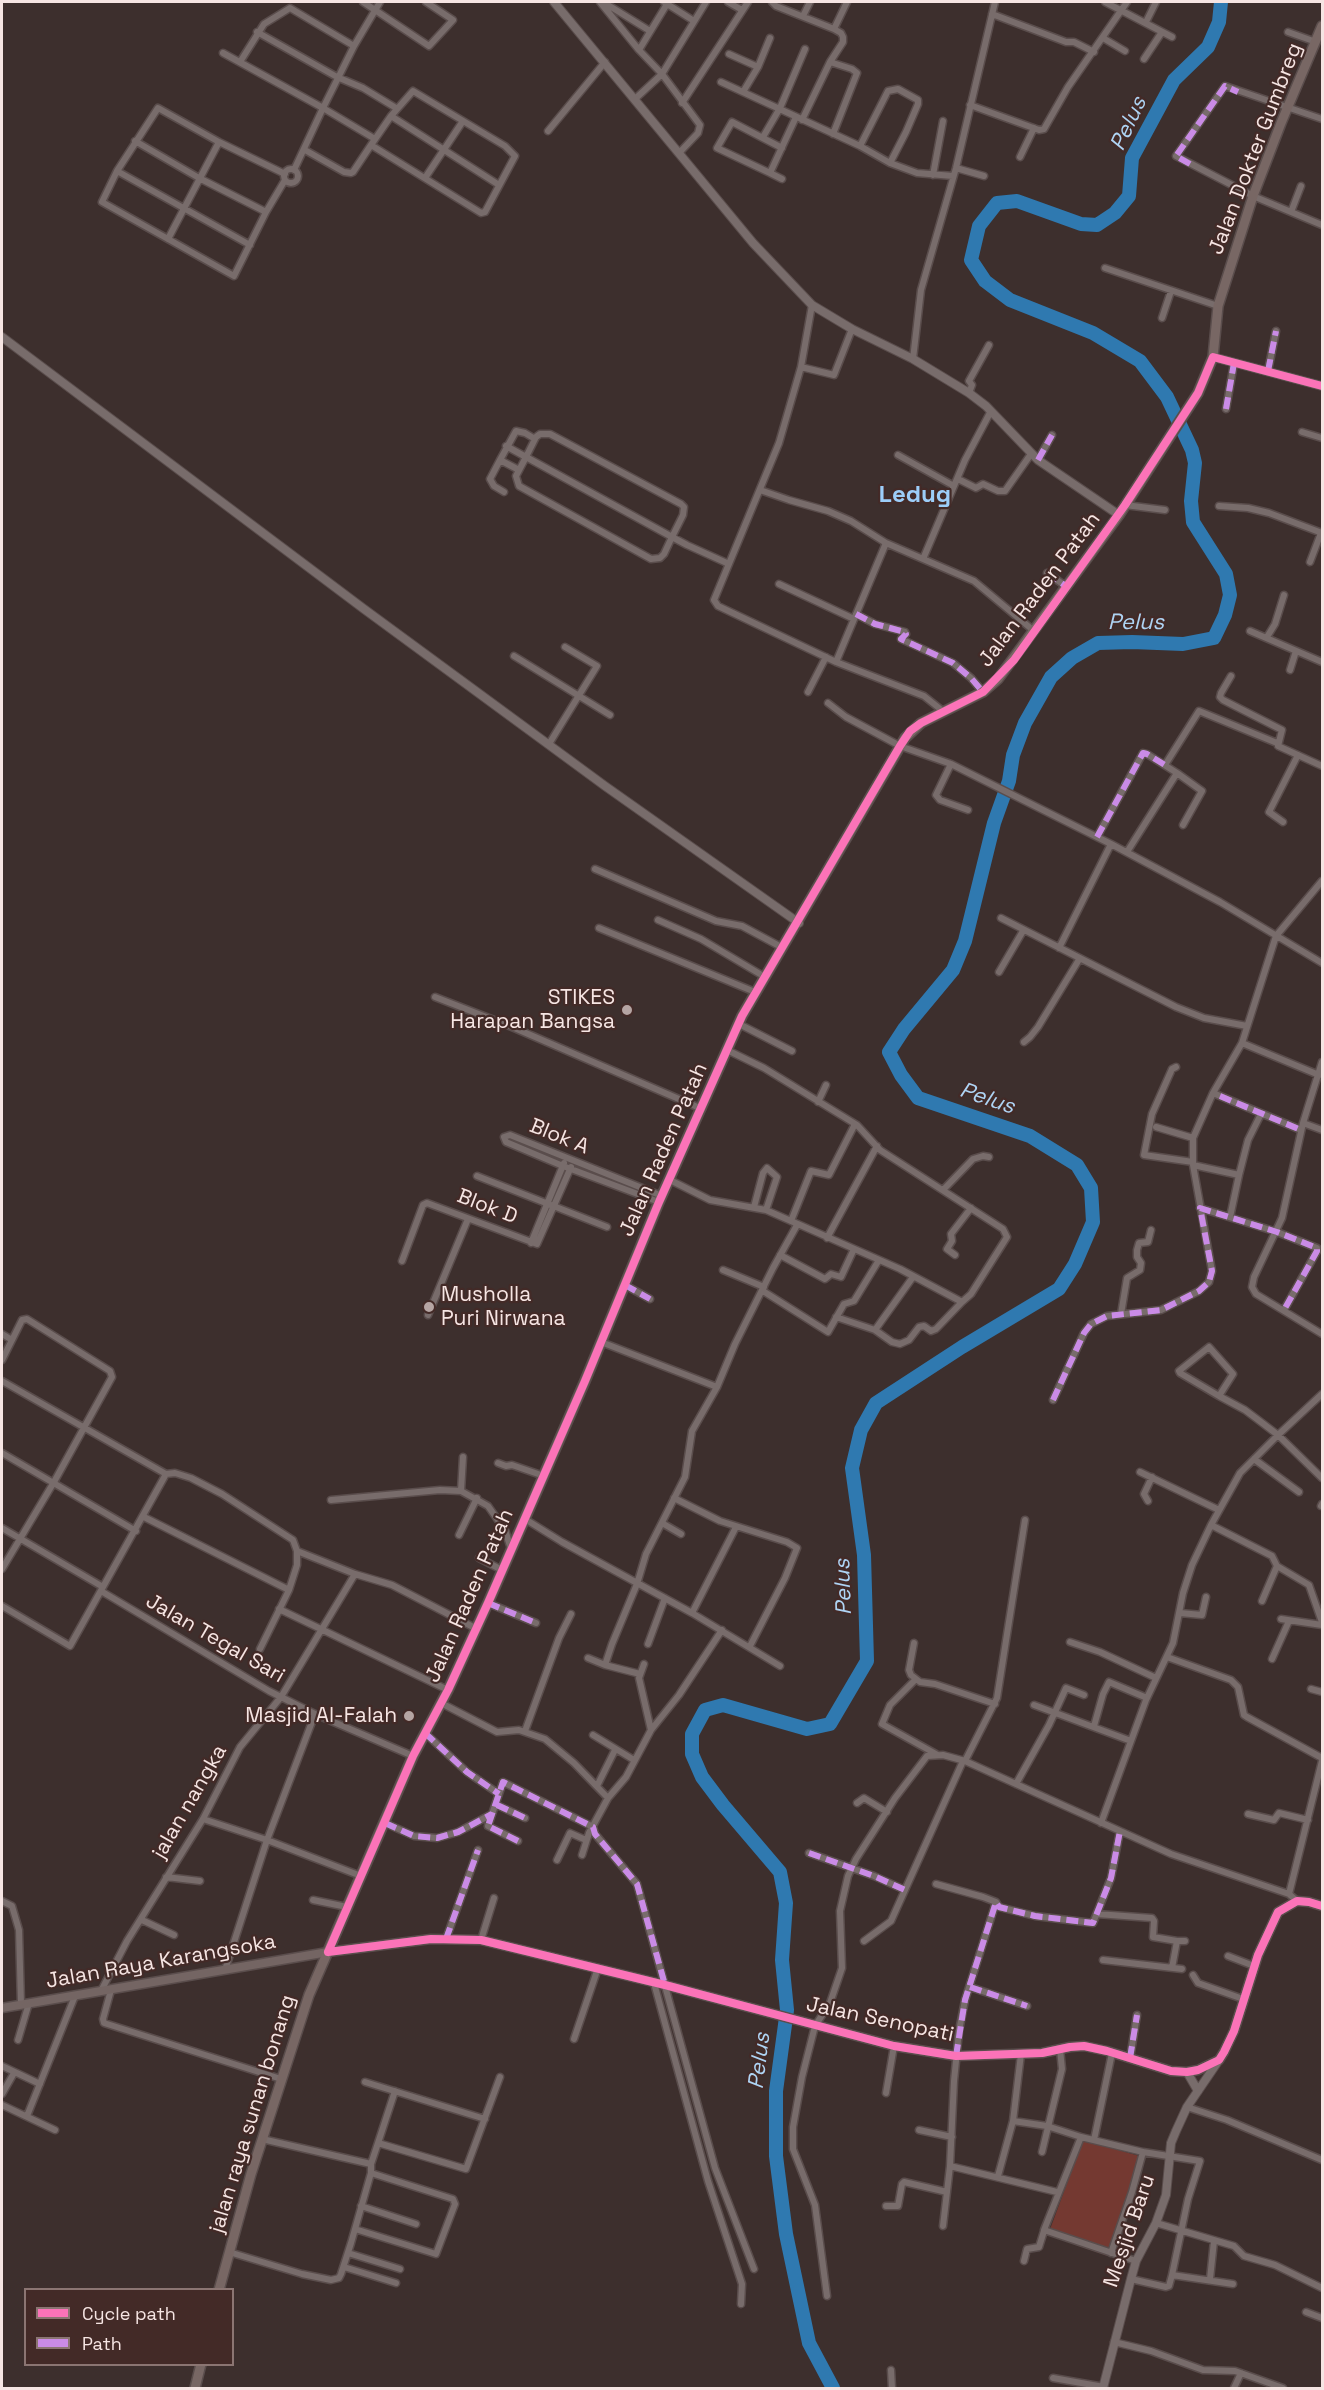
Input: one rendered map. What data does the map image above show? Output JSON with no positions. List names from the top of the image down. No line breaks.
{"streets":{"main road":["Jalan Dokter Gumbreg","Jalan Raden Patah","Jalan Raya Karangsoka","Jalan Senopati","jalan raya sunan bonang"],"street":["Blok A","Blok D","Jalan Tegal Sari","jalan nangka","Mesjid Baru"]},"crossings":[["Jalan Dokter Gumbreg","Jalan Raden Patah"],["Jalan Raden Patah","Jalan Tegal Sari"],["Jalan Raden Patah","Jalan Raya Karangsoka"],["Jalan Raden Patah","Jalan Senopati"],["Jalan Raden Patah","jalan raya sunan bonang"],["Jalan Tegal Sari","jalan nangka"],["jalan nangka","Jalan Raya Karangsoka"],["Jalan Raya Karangsoka","Jalan Senopati"],["Jalan Raya Karangsoka","jalan raya sunan bonang"],["Jalan Senopati","jalan raya sunan bonang"],["Jalan Senopati","Mesjid Baru"]],"districts":["Ledug"],"water":["Pelus"],"places":["STIKES Harapan Bangsa","Musholla Puri Nirwana","Masjid Al-Falah"],"legend":["Cycle path","Path"]}
